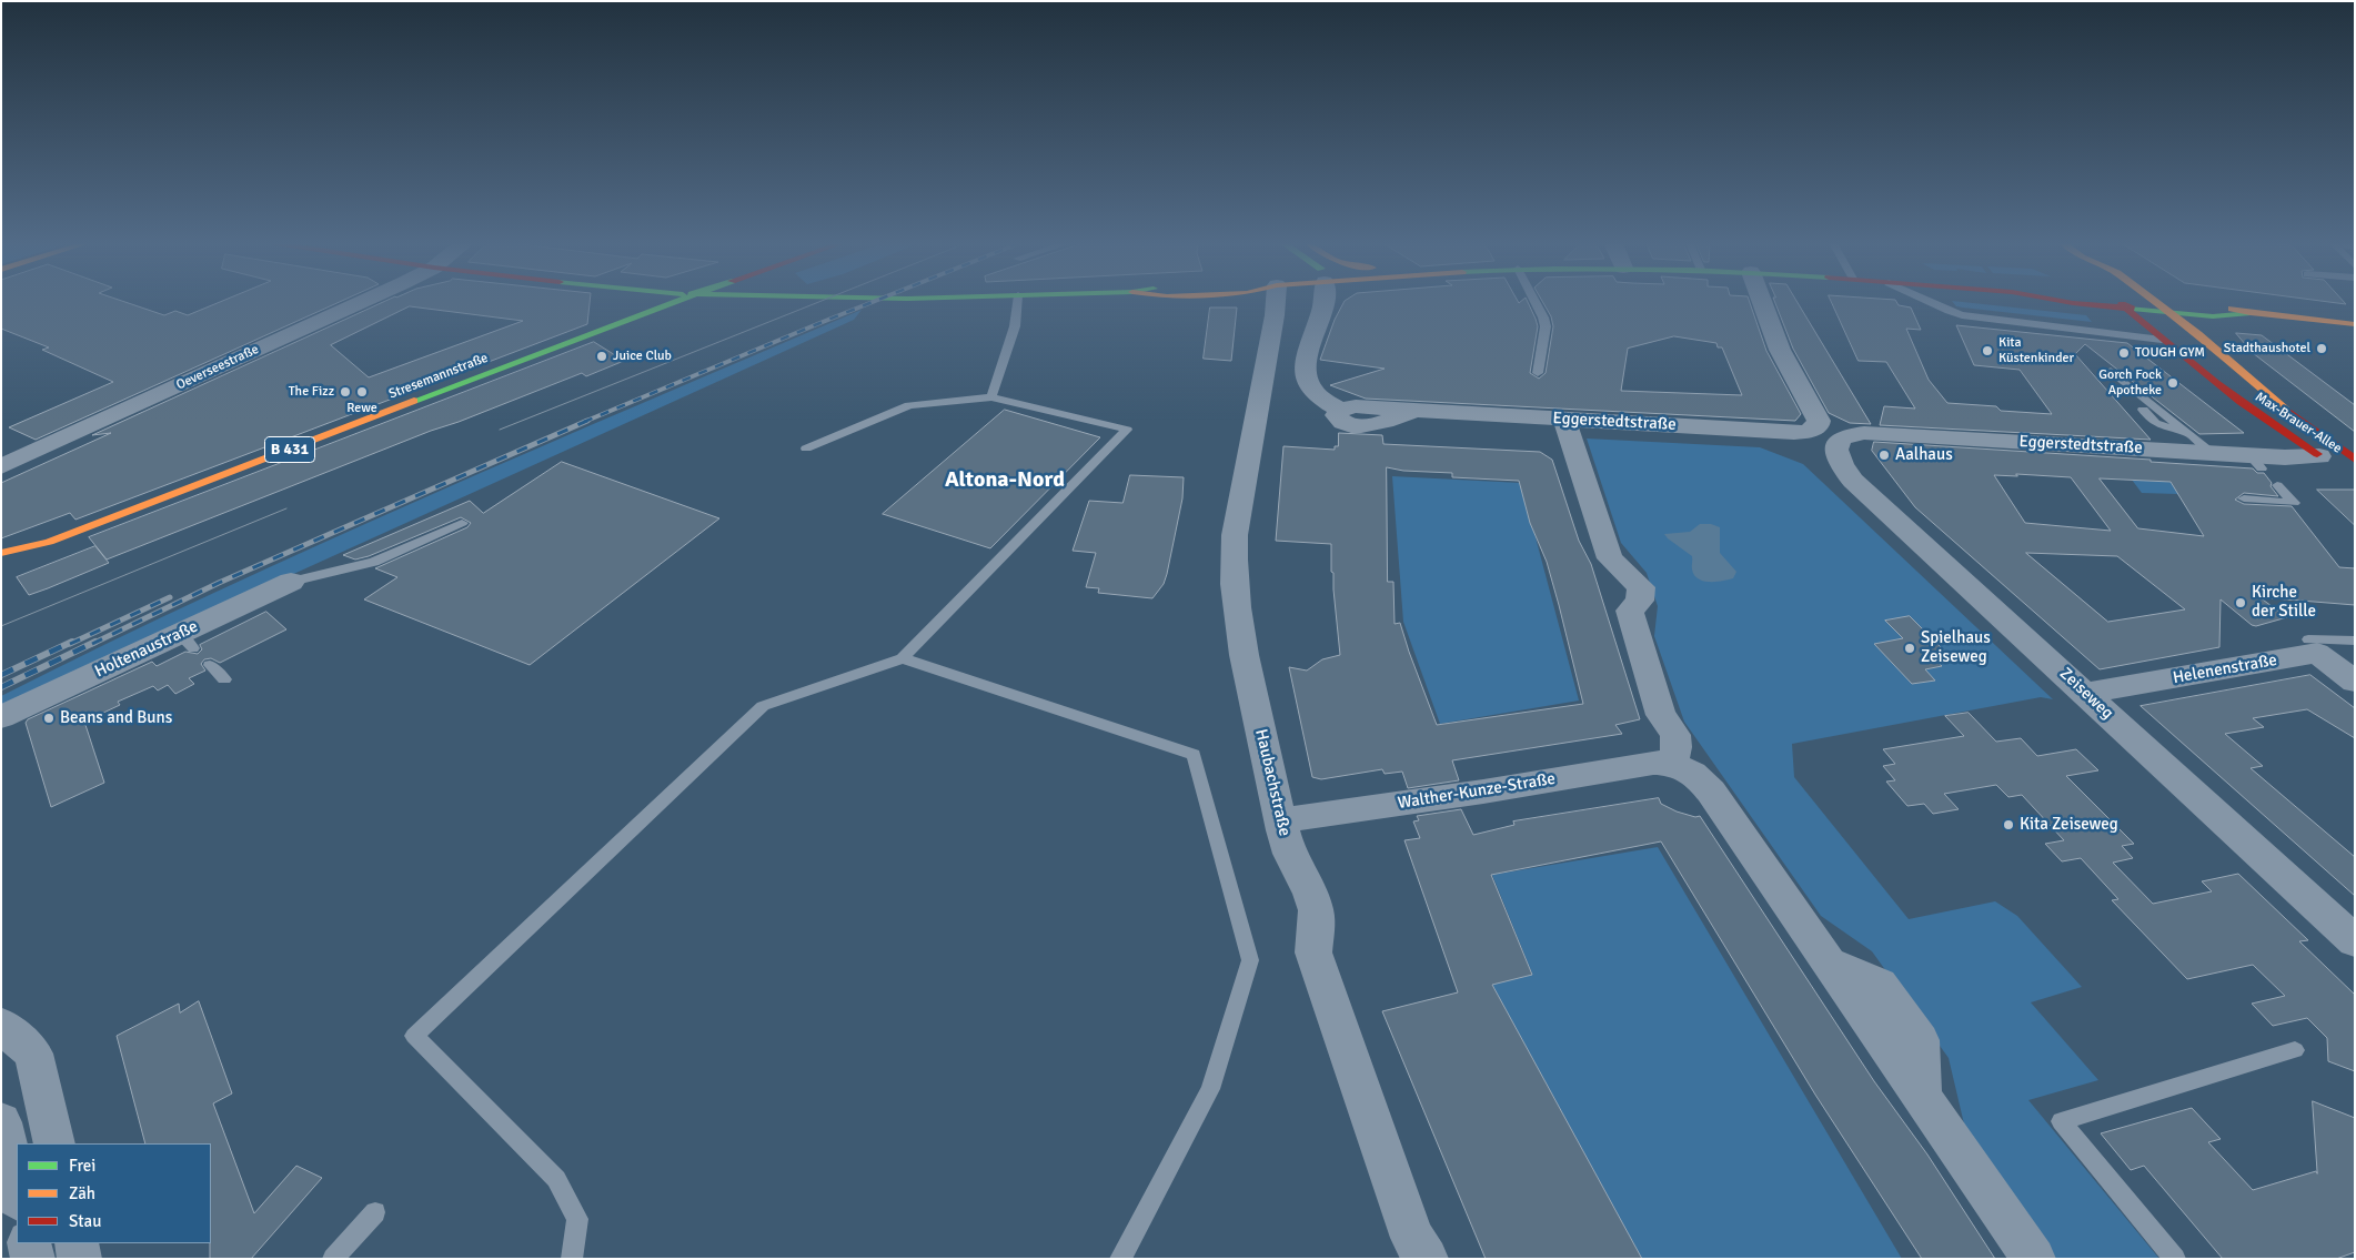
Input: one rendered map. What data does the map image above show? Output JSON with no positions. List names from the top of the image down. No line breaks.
{"streets":{"main road":["Stresemannstraße","Max-Brauer-Allee","B 431"],"street":["Oeverseestraße","Eggerstedtstraße","Holtenaustraße","Helenenstraße","Zeiseweg","Haubachstraße","Walther-Kunze-Straße"]},"crossings":[["Eggerstedtstraße","Max-Brauer-Allee"],["Eggerstedtstraße","Zeiseweg"],["Helenenstraße","Zeiseweg"],["Haubachstraße","Walther-Kunze-Straße"]],"districts":["Altona-Nord"],"places":["Stadthaushotel","Kita Küstenkinder","TOUGH GYM","Juice Club","Gorch Fock Apotheke","The Fizz","Rewe","Aalhaus","Kirche der Stille","Spielhaus Zeiseweg","Beans and Buns","Kita Zeiseweg"],"legend":["Frei","Zäh","Stau"]}
